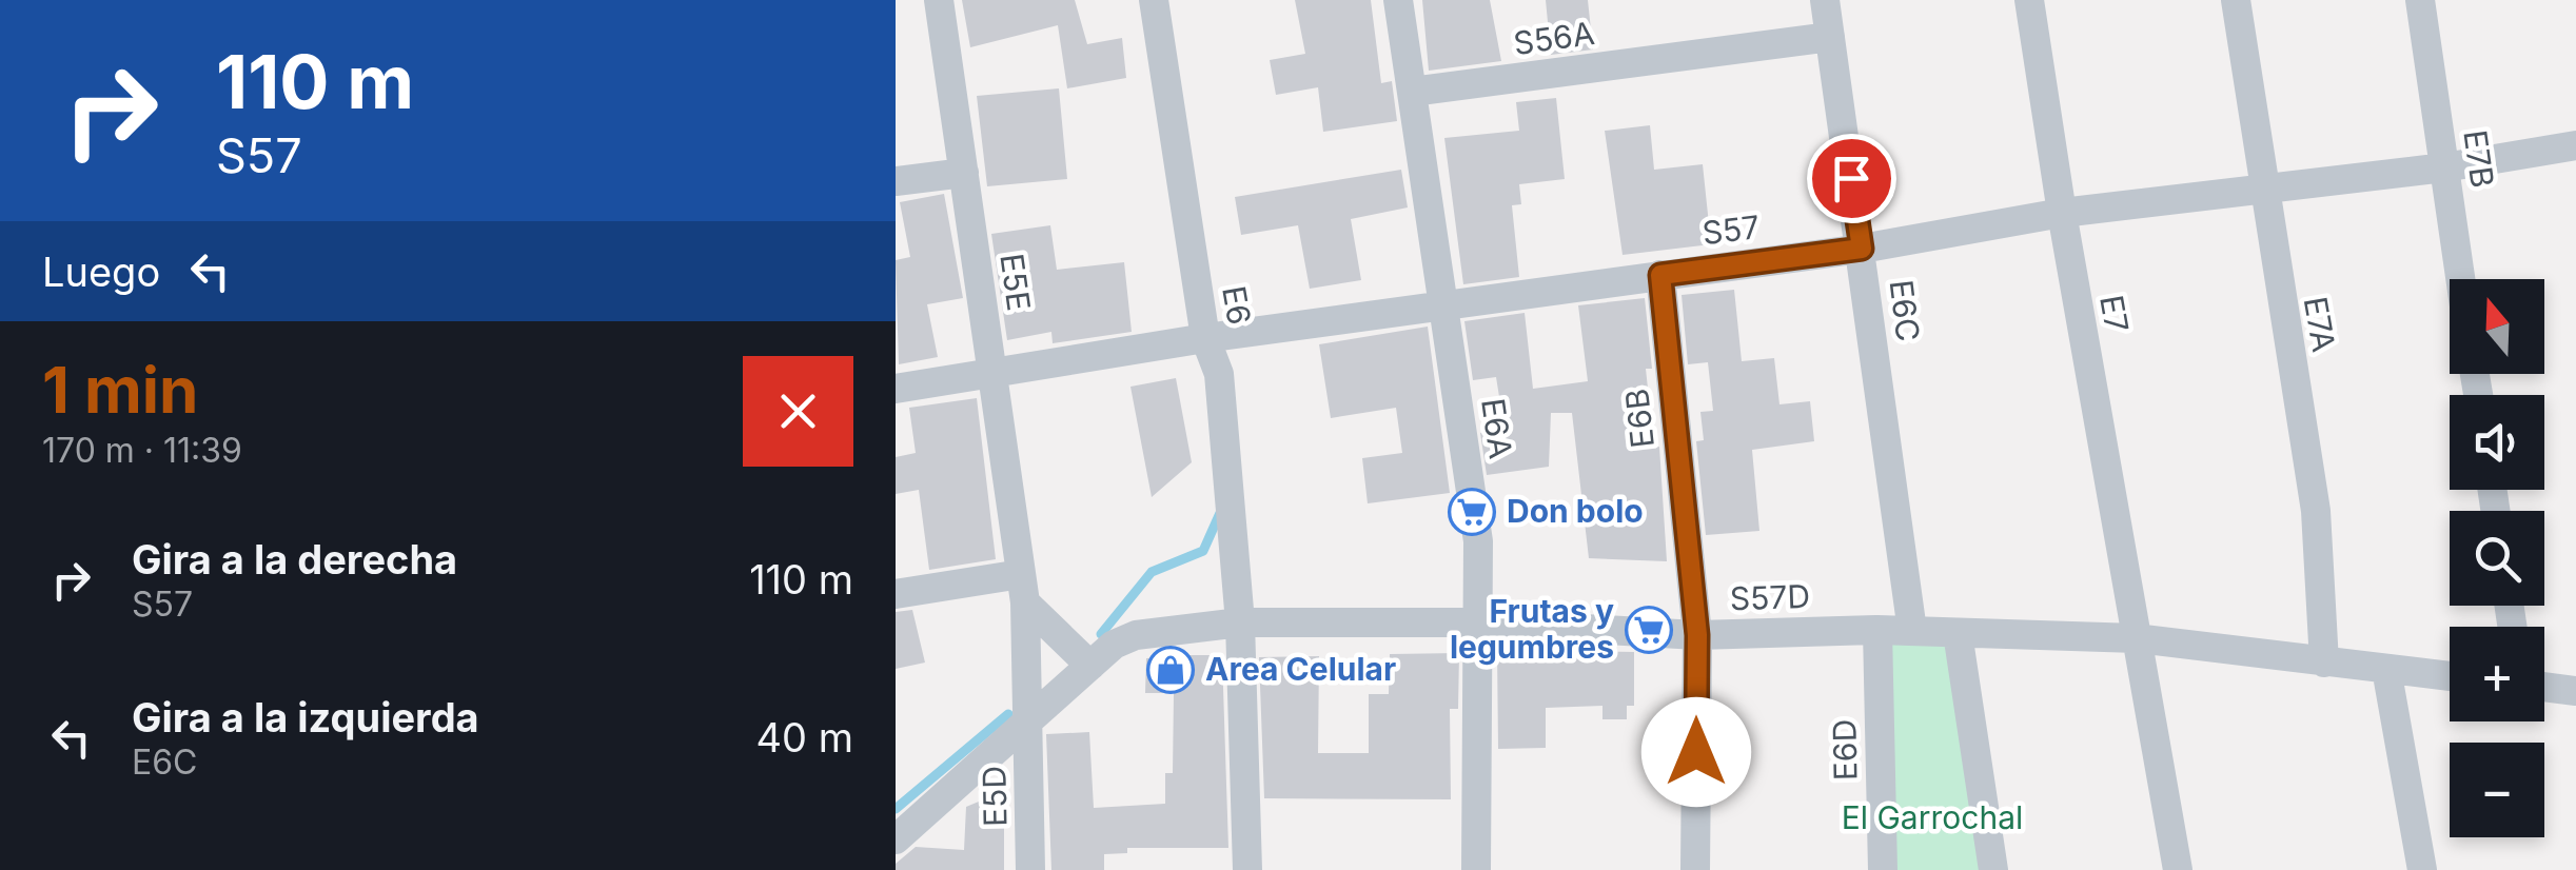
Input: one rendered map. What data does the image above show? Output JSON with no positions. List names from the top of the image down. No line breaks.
{"streets":{"street":["S56A","E7B","S57","E5E","E6","E6C","E7","E7A","E6B","E6A","S57D","E6D","E5D"]},"crossings":[["S56A","E6C"],["S56A","E6A"],["E7B","S57"],["S57","E5E"],["S57","E6"],["S57","E6C"],["S57","E7"],["S57","E7A"],["S57","E6B"],["S57","E6A"],["E5E","S57D"],["E5E","E5D"],["E6","S57D"],["E6C","S57D"],["E7","S57D"],["E7A","S57D"],["E6B","S57D"],["E6A","S57D"],["S57D","E6D"],["S57D","E5D"]],"parks":["El Garrochal"],"places":{"supermarket":["Don bolo","Frutas y legumbres"],"shop":["Area Celular"]},"north":"top","page":{"turn":["110 m","S57"],"then":"Luego","map_buttons":["+","−"],"heading":["1 min","170 m · 11:39"],"list":[{"name":"Gira a la derecha","note":"S57","value":"110 m"},{"name":"Gira a la izquierda","note":"E6C","value":"40 m"}]}}
